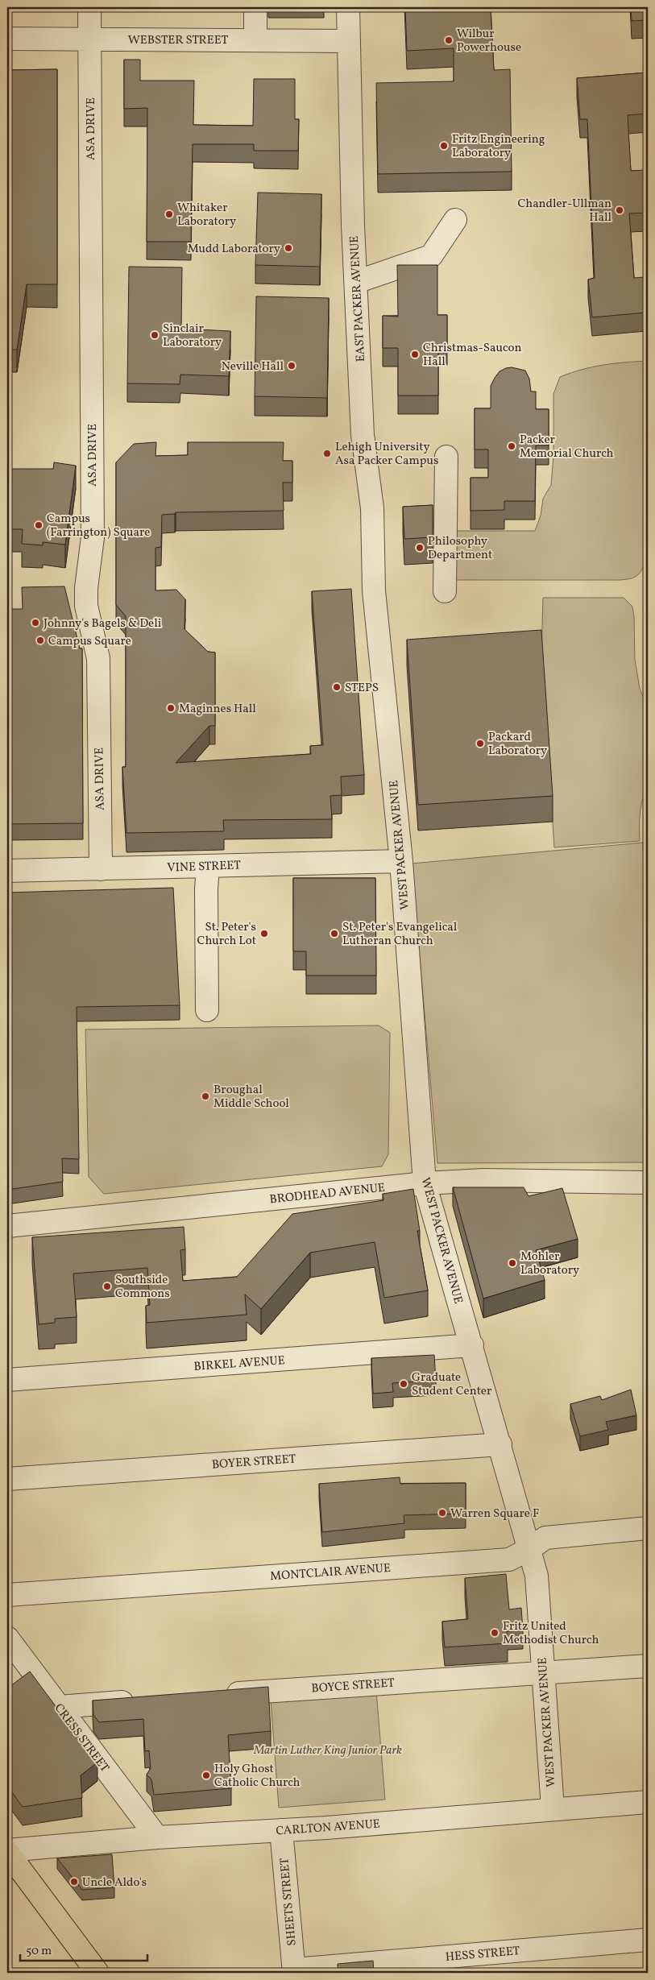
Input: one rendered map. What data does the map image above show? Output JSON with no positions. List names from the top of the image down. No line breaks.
{"streets":{"street":["WEBSTER STREET","ASA DRIVE","EAST PACKER AVENUE","WEST PACKER AVENUE","VINE STREET","BRODHEAD AVENUE","BIRKEL AVENUE","BOYER STREET","MONTCLAIR AVENUE","BOYCE STREET","CRESS STREET","CARLTON AVENUE","SHEETS STREET","HESS STREET"]},"crossings":[["WEBSTER STREET","ASA DRIVE"],["WEBSTER STREET","EAST PACKER AVENUE"],["ASA DRIVE","VINE STREET"],["EAST PACKER AVENUE","WEST PACKER AVENUE"],["WEST PACKER AVENUE","VINE STREET"],["WEST PACKER AVENUE","BRODHEAD AVENUE"],["WEST PACKER AVENUE","BIRKEL AVENUE"],["WEST PACKER AVENUE","BOYER STREET"],["WEST PACKER AVENUE","MONTCLAIR AVENUE"],["WEST PACKER AVENUE","BOYCE STREET"],["WEST PACKER AVENUE","CARLTON AVENUE"],["CRESS STREET","CARLTON AVENUE"],["CARLTON AVENUE","SHEETS STREET"],["SHEETS STREET","HESS STREET"]],"parks":["Martin Luther King Junior Park"],"places":["Wilbur Powerhouse","Fritz Engineering Laboratory","Chandler-Ullman Hall","Whitaker Laboratory","Mudd Laboratory","Sinclair Laboratory","Christmas-Saucon Hall","Neville Hall","Packer Memorial Church","Lehigh University Asa Packer Campus","Campus (Farrington) Square","Philosophy Department","Johnny's Bagels & Deli","Campus Square","STEPS","Maginnes Hall","Packard Laboratory","St. Peter's Church Lot","St. Peter's Evangelical Lutheran Church","Broughal Middle School","Mohler Laboratory","Southside Commons","Graduate Student Center","Warren Square F","Fritz United Methodist Church","Holy Ghost Catholic Church","Uncle Aldo's"],"scale_bar":"50 m"}
